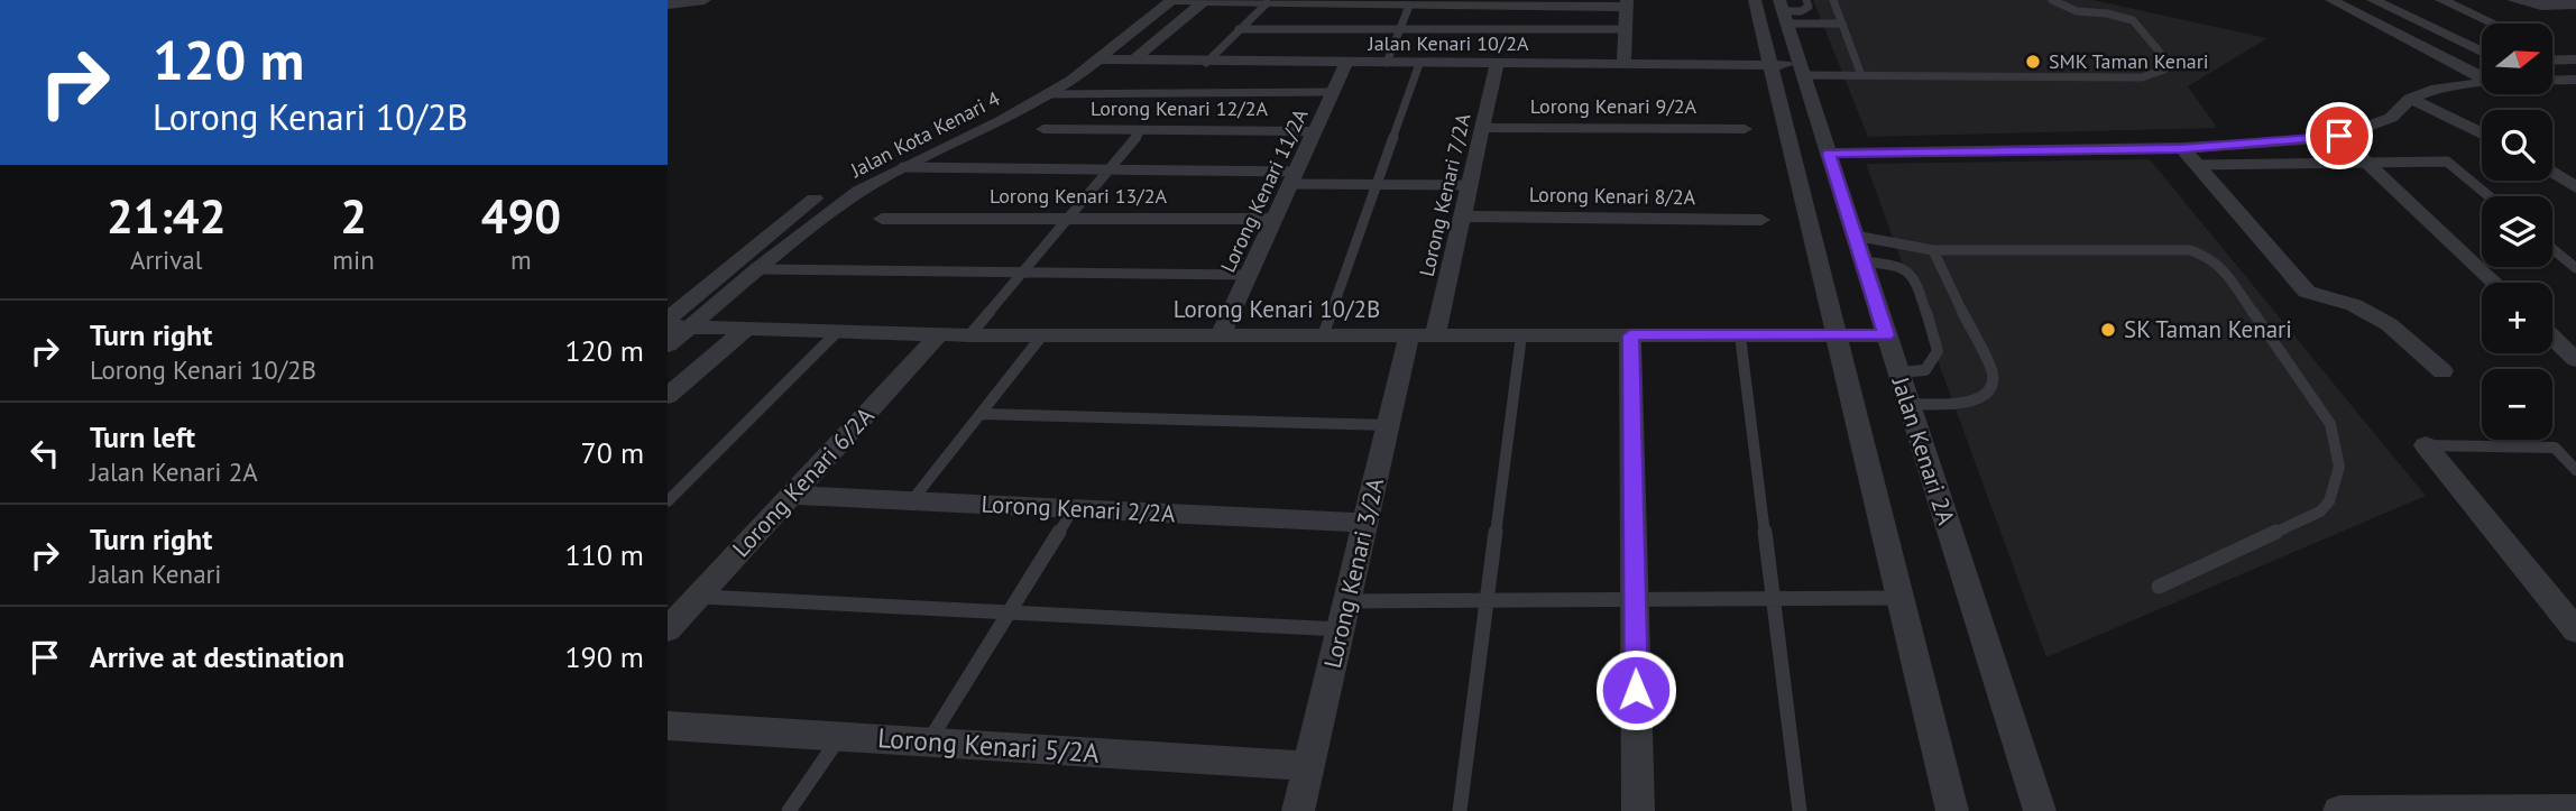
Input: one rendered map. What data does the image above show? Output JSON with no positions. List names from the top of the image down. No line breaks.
{"streets":{"street":["Jalan Kenari 10/2A","Lorong Kenari 9/2A","Lorong Kenari 12/2A","Jalan Kota Kenari 4","Lorong Kenari 11/2A","Lorong Kenari 7/2A","Lorong Kenari 13/2A","Lorong Kenari 8/2A","Lorong Kenari 10/2B","Jalan Kenari 2A","Lorong Kenari 6/2A","Lorong Kenari 2/2A","Lorong Kenari 3/2A","Lorong Kenari 5/2A"]},"crossings":[["Jalan Kenari 10/2A","Jalan Kota Kenari 4"],["Jalan Kenari 10/2A","Lorong Kenari 11/2A"],["Jalan Kenari 10/2A","Lorong Kenari 7/2A"],["Jalan Kenari 10/2A","Jalan Kenari 2A"],["Lorong Kenari 9/2A","Lorong Kenari 7/2A"],["Lorong Kenari 12/2A","Lorong Kenari 11/2A"],["Jalan Kota Kenari 4","Lorong Kenari 10/2B"],["Lorong Kenari 11/2A","Lorong Kenari 13/2A"],["Lorong Kenari 11/2A","Lorong Kenari 10/2B"],["Lorong Kenari 7/2A","Lorong Kenari 8/2A"],["Lorong Kenari 7/2A","Lorong Kenari 10/2B"],["Lorong Kenari 7/2A","Lorong Kenari 3/2A"],["Lorong Kenari 10/2B","Jalan Kenari 2A"],["Lorong Kenari 10/2B","Lorong Kenari 6/2A"],["Lorong Kenari 10/2B","Lorong Kenari 3/2A"],["Lorong Kenari 6/2A","Lorong Kenari 2/2A"],["Lorong Kenari 2/2A","Lorong Kenari 3/2A"],["Lorong Kenari 3/2A","Lorong Kenari 5/2A"]],"places":["SMK Taman Kenari","SK Taman Kenari"],"north":"right","page":{"turn":["120 m","Lorong Kenari 10/2B"],"map_buttons":["+","−"],"eta":["21:42","Arrival","2","min","490","m"],"list":[{"name":"Turn right","note":"Lorong Kenari 10/2B","value":"120 m"},{"name":"Turn left","note":"Jalan Kenari 2A","value":"70 m"},{"name":"Turn right","note":"Jalan Kenari","value":"110 m"},{"name":"Arrive at destination","value":"190 m"}]}}
